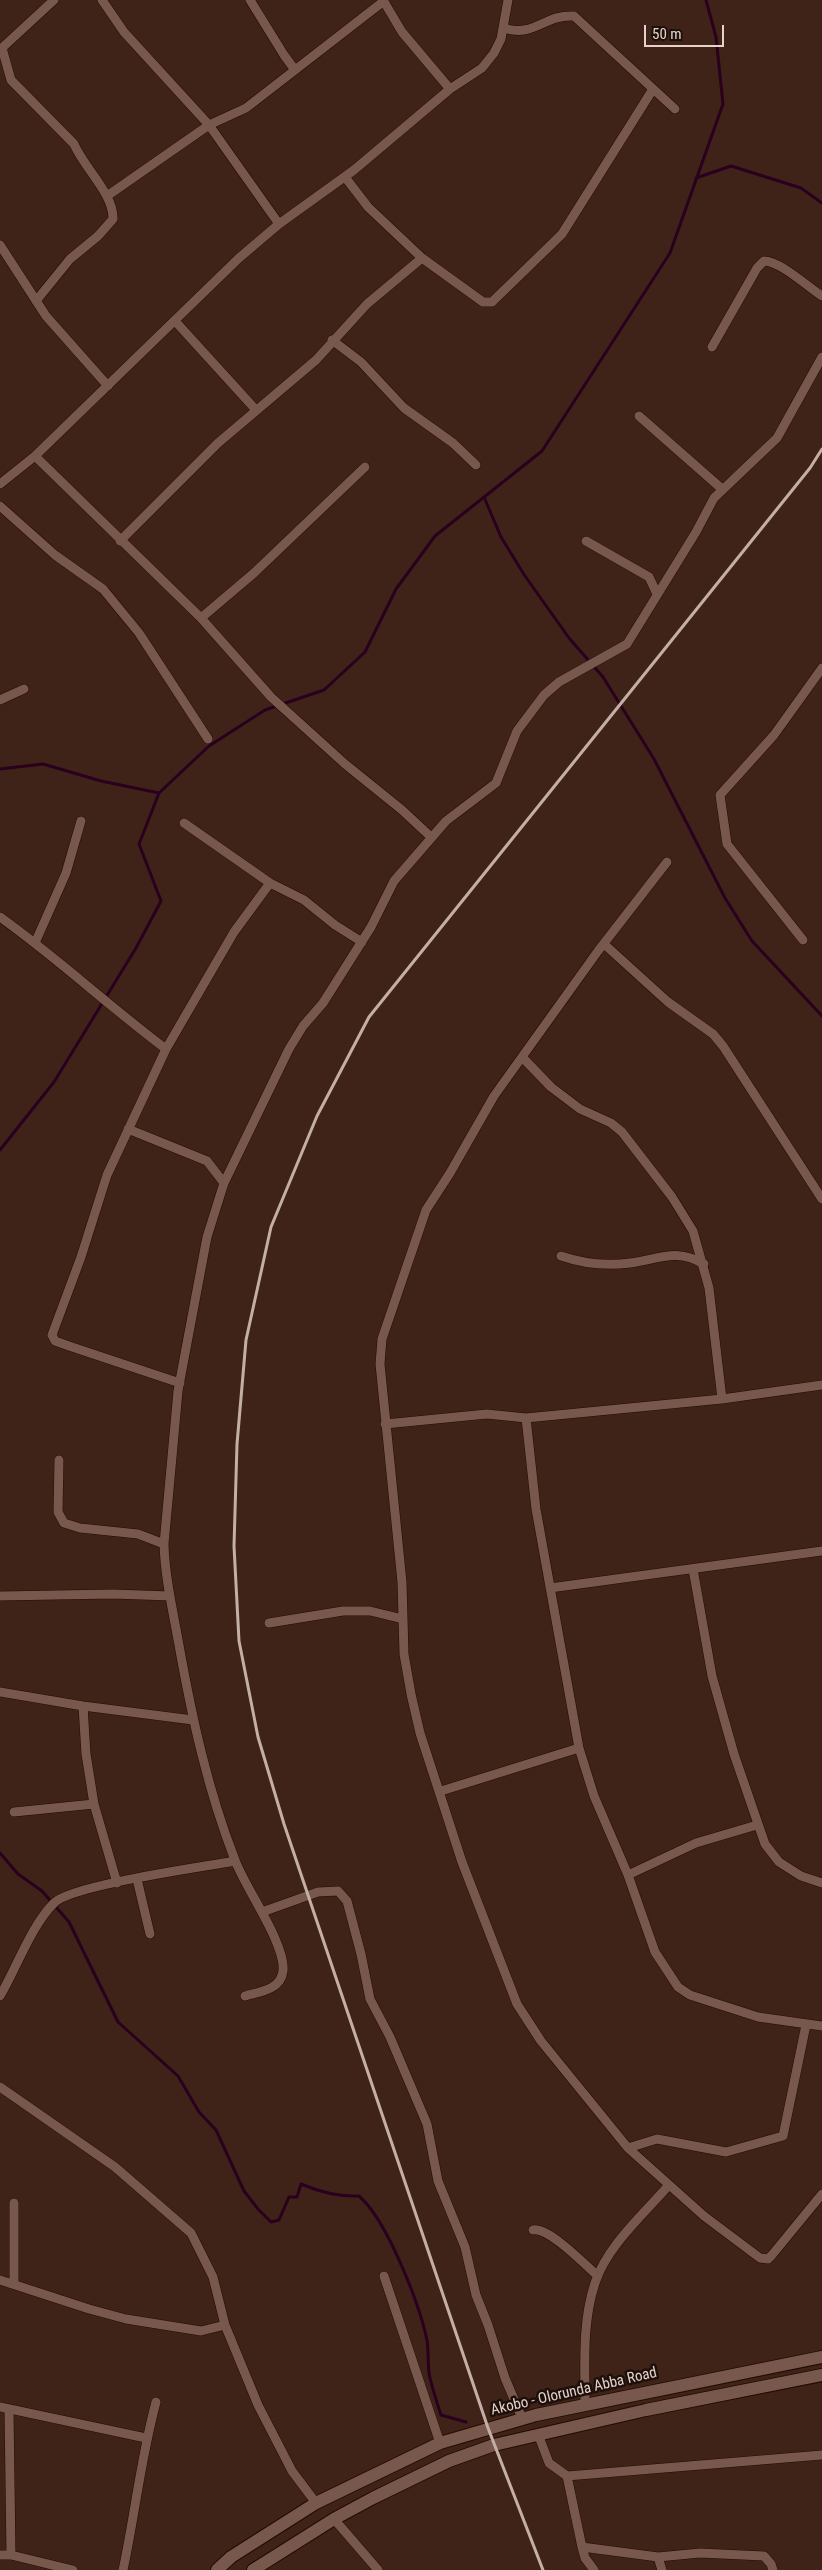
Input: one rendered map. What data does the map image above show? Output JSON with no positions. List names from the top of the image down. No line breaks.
{"streets":{"main road":["Akobo - Olorunda Abba Road"]},"scale_bar":"50 m"}
